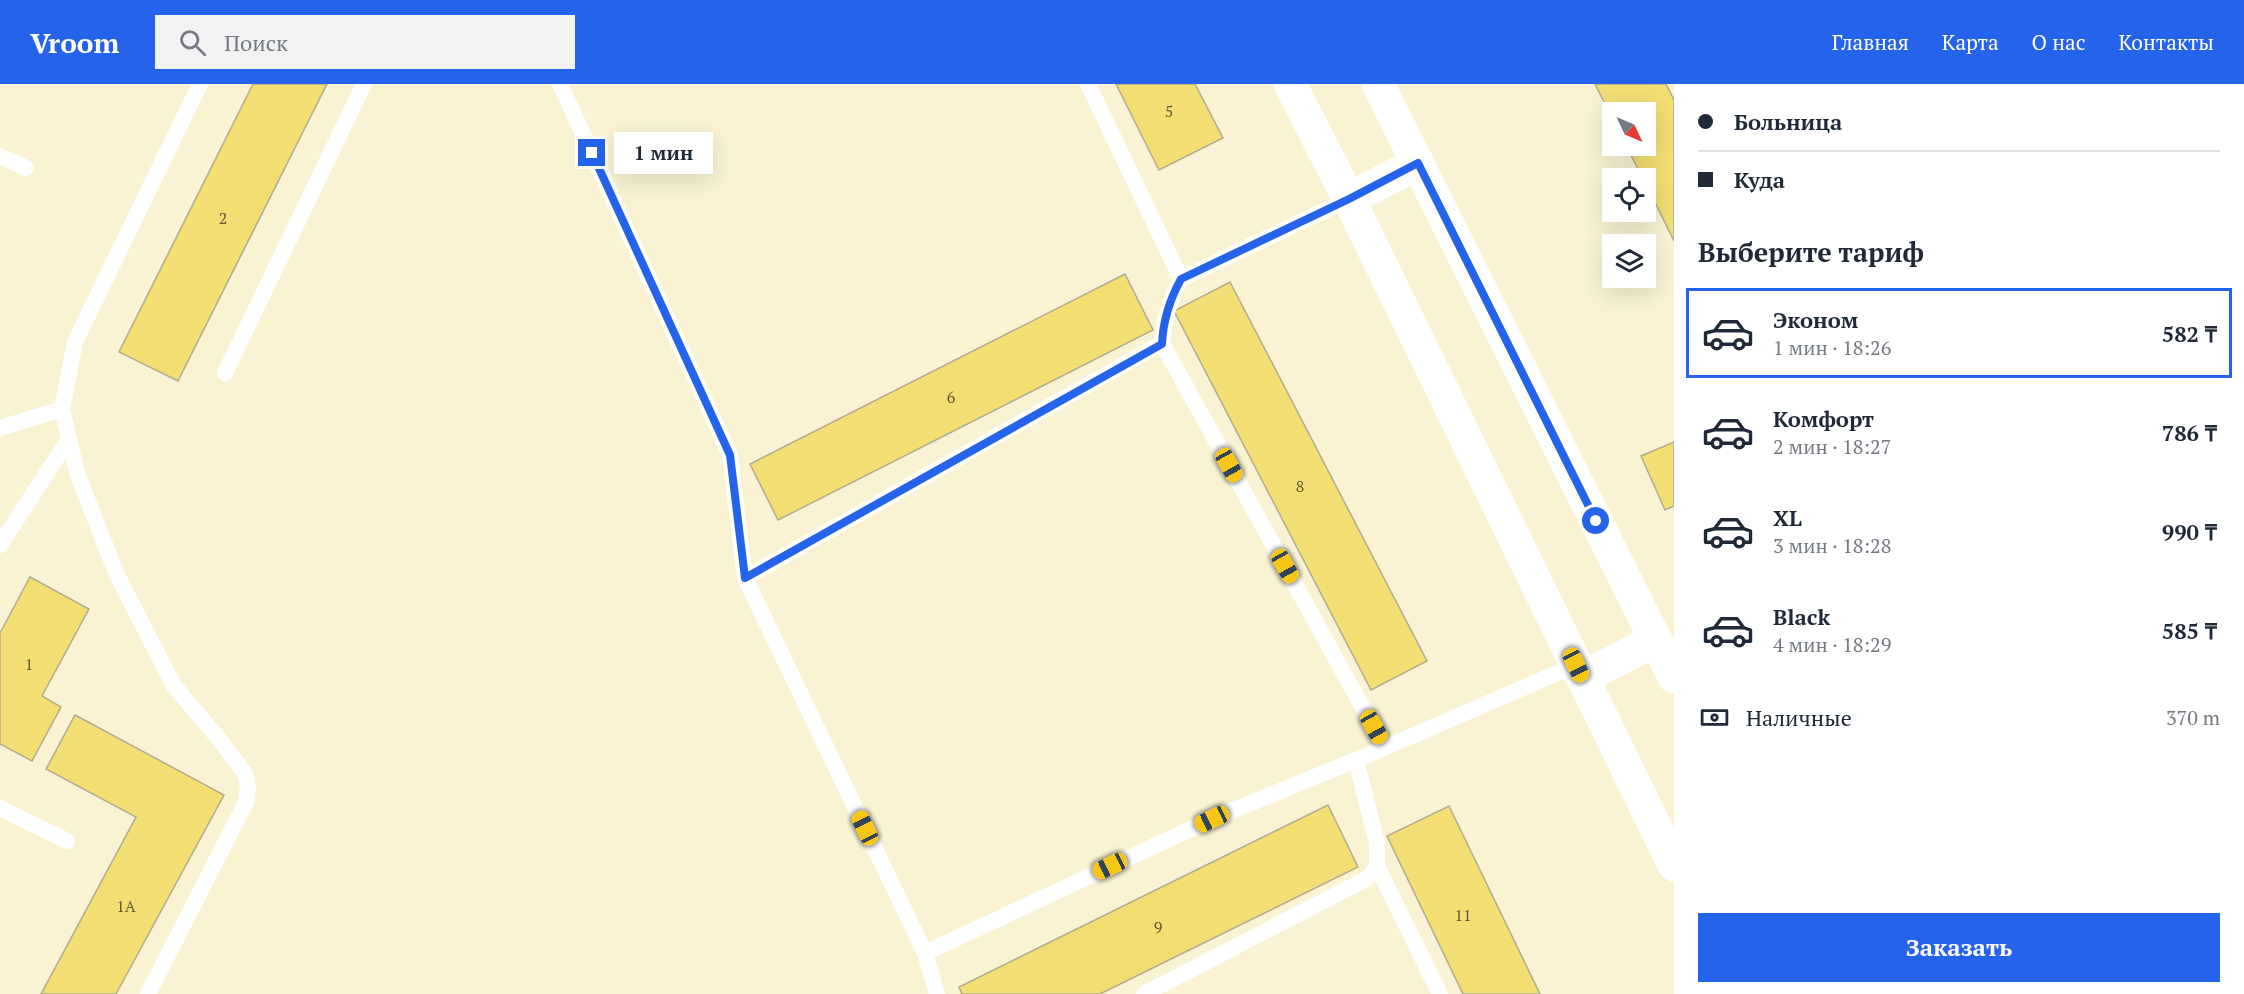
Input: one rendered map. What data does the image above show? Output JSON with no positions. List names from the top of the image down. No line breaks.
{"house_numbers":["5","2","6","8","1","1А","11","9"],"north":"bottom right","page":{"header":"Vroom","search":"Поиск","nav":["Главная","Карта","О нас","Контакты"],"banner":["Больница","Куда"],"bubble":"1 мин","heading":"Выберите тариф","list":[{"name":"Эконом","note":"1 мин · 18:26","value":"582 ₸"},{"name":"Комфорт","note":"2 мин · 18:27","value":"786 ₸"},{"name":"XL","note":"3 мин · 18:28","value":"990 ₸"},{"name":"Black","note":"4 мин · 18:29","value":"585 ₸"}],"pay":["Наличные","370 m"],"buttons":"Заказать"}}
